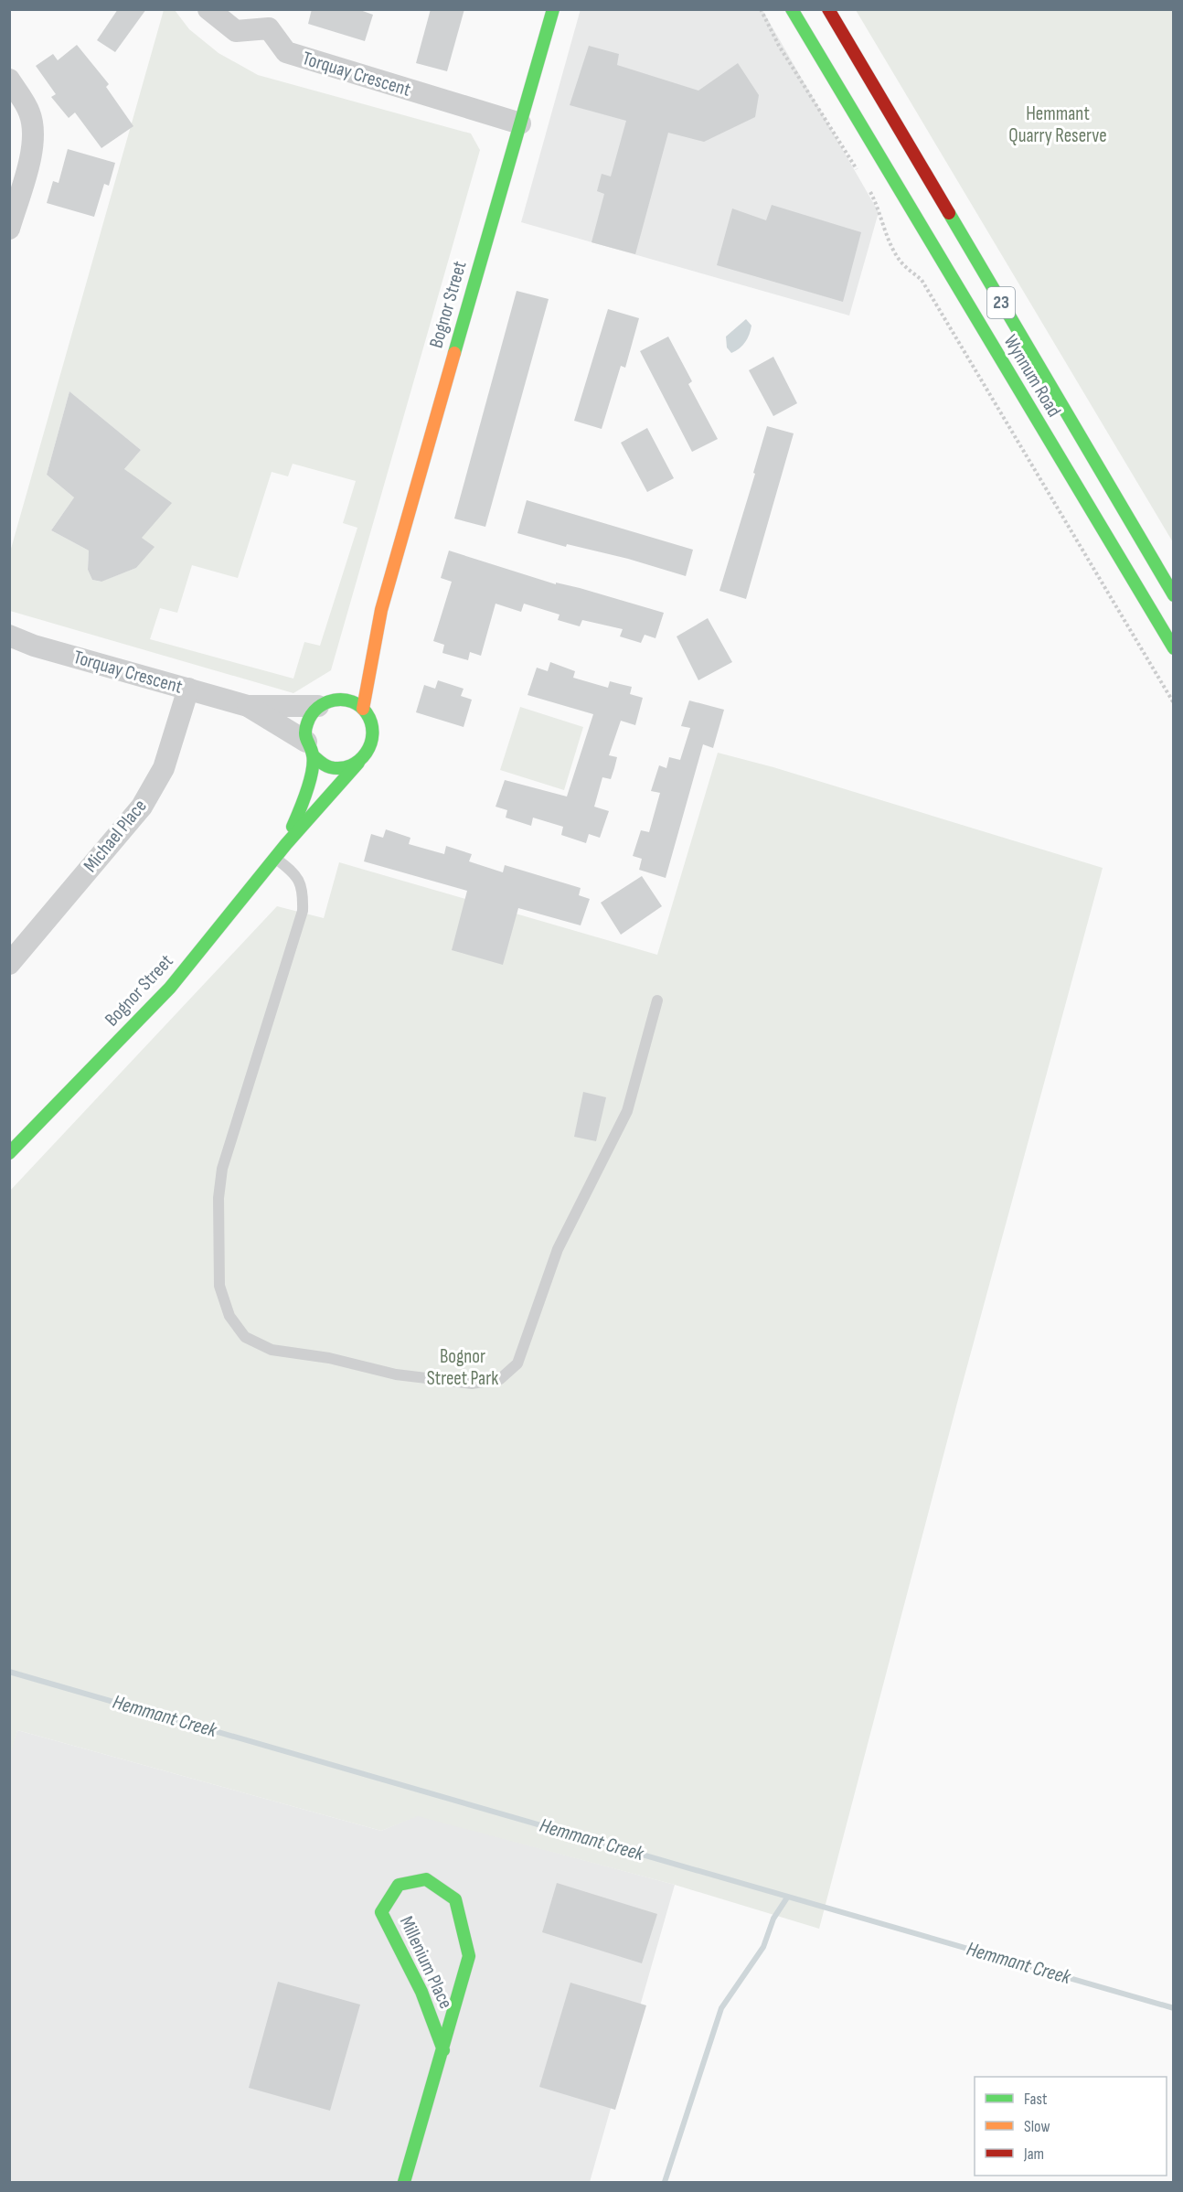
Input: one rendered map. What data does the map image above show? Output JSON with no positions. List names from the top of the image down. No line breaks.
{"streets":{"street":["Torquay Crescent","23","Bognor Street","Wynnum Road","Michael Place","Millenium Place"]},"crossings":[["Torquay Crescent","Bognor Street"],["Torquay Crescent","Michael Place"]],"water":["Hemmant Creek"],"parks":["Hemmant Quarry Reserve","Bognor Street Park"],"legend":["Fast","Slow","Jam"]}
